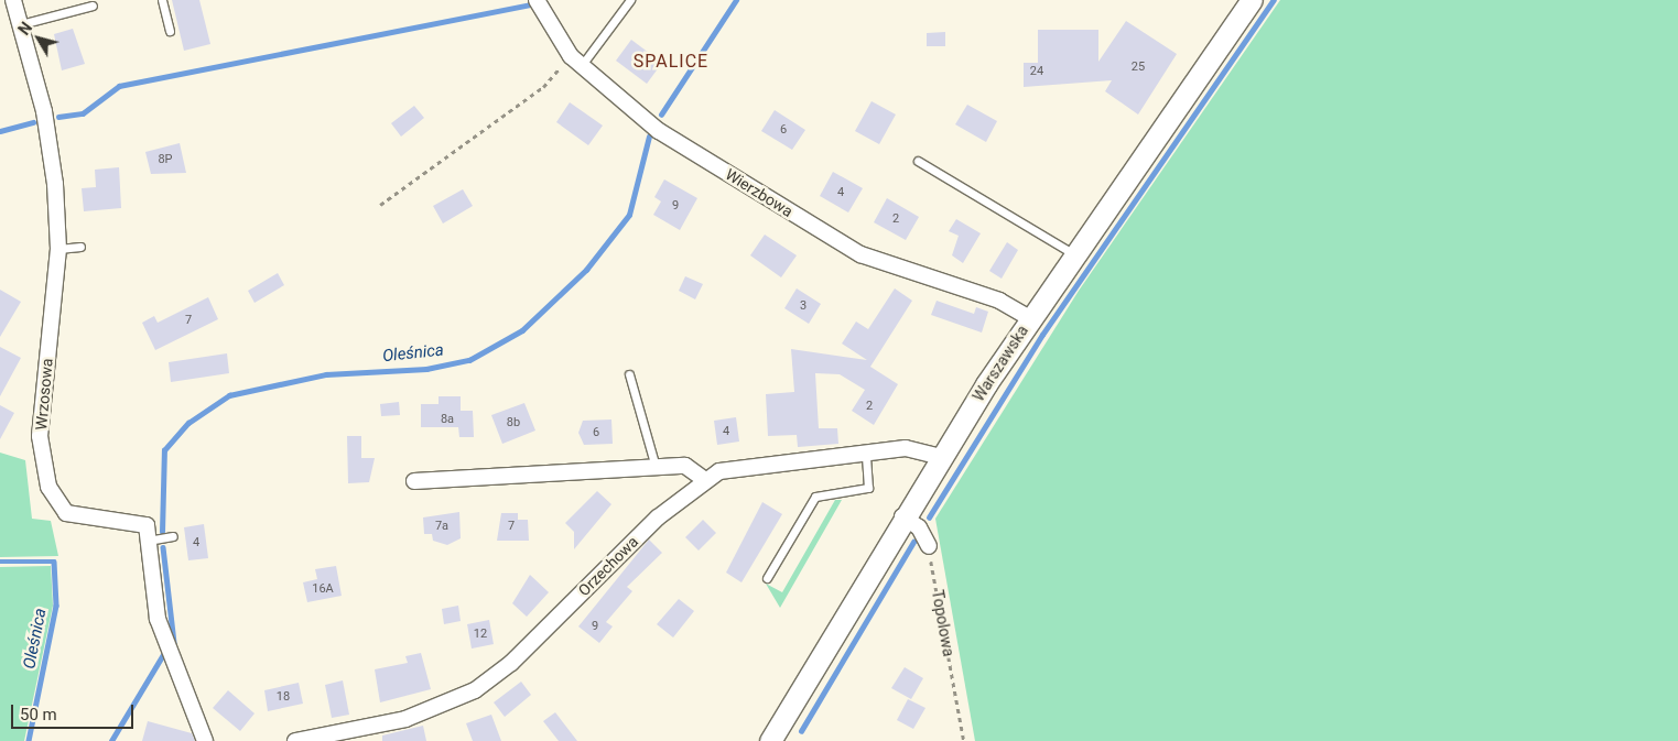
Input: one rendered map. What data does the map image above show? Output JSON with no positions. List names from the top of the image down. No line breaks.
{"streets":{"main road":["Warszawska"],"street":["Wierzbowa","Wrzosowa","Orzechowa"],"path":["Topolowa"]},"crossings":[["Wierzbowa","Warszawska"],["Warszawska","Orzechowa"]],"districts":["SPALICE"],"water":["Oleśnica"],"house_numbers":["25","24","6","8P","4","9","2","3","7","2","8a","8b","4","6","7a","7","4","16A","9","12","18"],"scale_bar":"50 m","north":"top left"}
